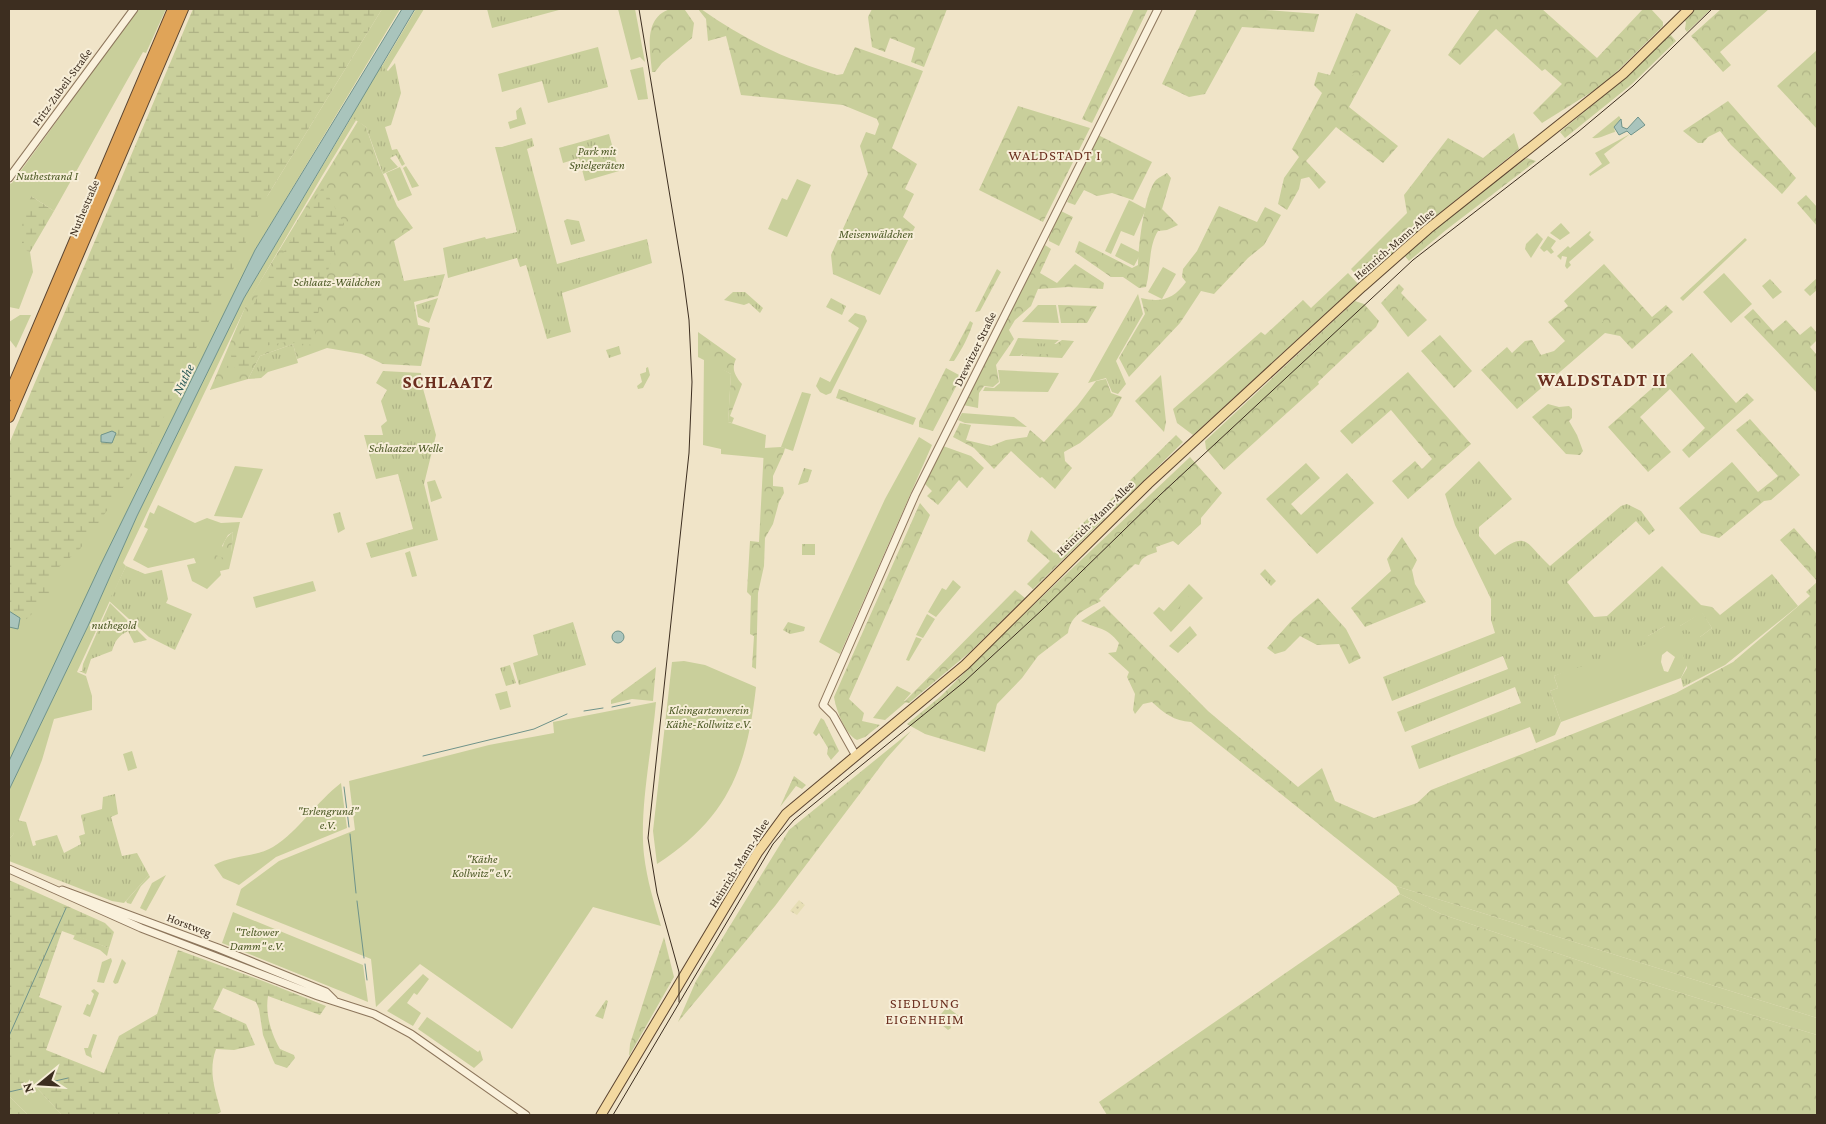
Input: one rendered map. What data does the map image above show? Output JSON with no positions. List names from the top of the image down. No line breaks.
{"streets":{"highway":["Nuthestraße"],"main road":["Heinrich-Mann-Allee"],"street":["Fritz-Zubeil-Straße","Drewitzer Straße","Horstweg"]},"crossings":[["Heinrich-Mann-Allee","Drewitzer Straße"]],"districts":["WALDSTADT I","WALDSTADT II","SCHLAATZ","SIEDLUNG EIGENHEIM"],"water":["Nuthe"],"parks":["Park mit Spielgeräten","Nuthestrand I","Meisenwäldchen","Schlaatz-Wäldchen","Schlaatzer Welle","nuthegold","Kleingartenverein Käthe-Kollwitz e.V.","\"Erlengrund\" e.V.","\"Käthe Kollwitz\" e.V.","\"Teltower Damm\" e.V."],"north":"left"}
